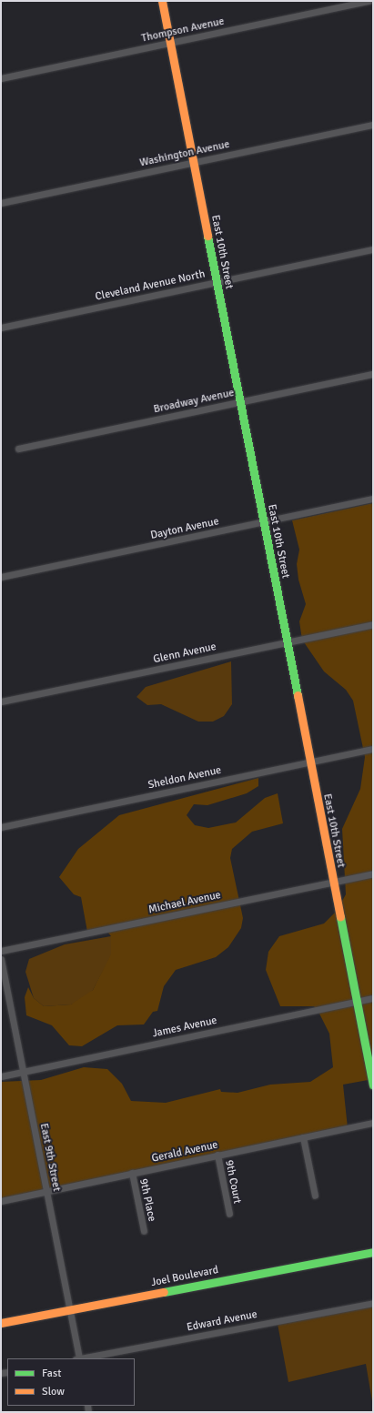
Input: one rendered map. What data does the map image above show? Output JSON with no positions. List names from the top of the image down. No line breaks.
{"streets":{"street":["Thompson Avenue","Washington Avenue","East 10th Street","Cleveland Avenue North","Broadway Avenue","Dayton Avenue","Glenn Avenue","Sheldon Avenue","Michael Avenue","James Avenue","Gerald Avenue","East 9th Street","9th Court","9th Place","Joel Boulevard","Edward Avenue"]},"crossings":[["Thompson Avenue","East 10th Street"],["Washington Avenue","East 10th Street"],["East 10th Street","Cleveland Avenue North"],["East 10th Street","Broadway Avenue"],["East 10th Street","Dayton Avenue"],["East 10th Street","Glenn Avenue"],["East 10th Street","Sheldon Avenue"],["East 10th Street","Michael Avenue"],["East 10th Street","James Avenue"],["James Avenue","East 9th Street"],["Gerald Avenue","East 9th Street"],["Gerald Avenue","9th Court"],["Gerald Avenue","9th Place"],["East 9th Street","Joel Boulevard"]],"legend":["Fast","Slow"]}
